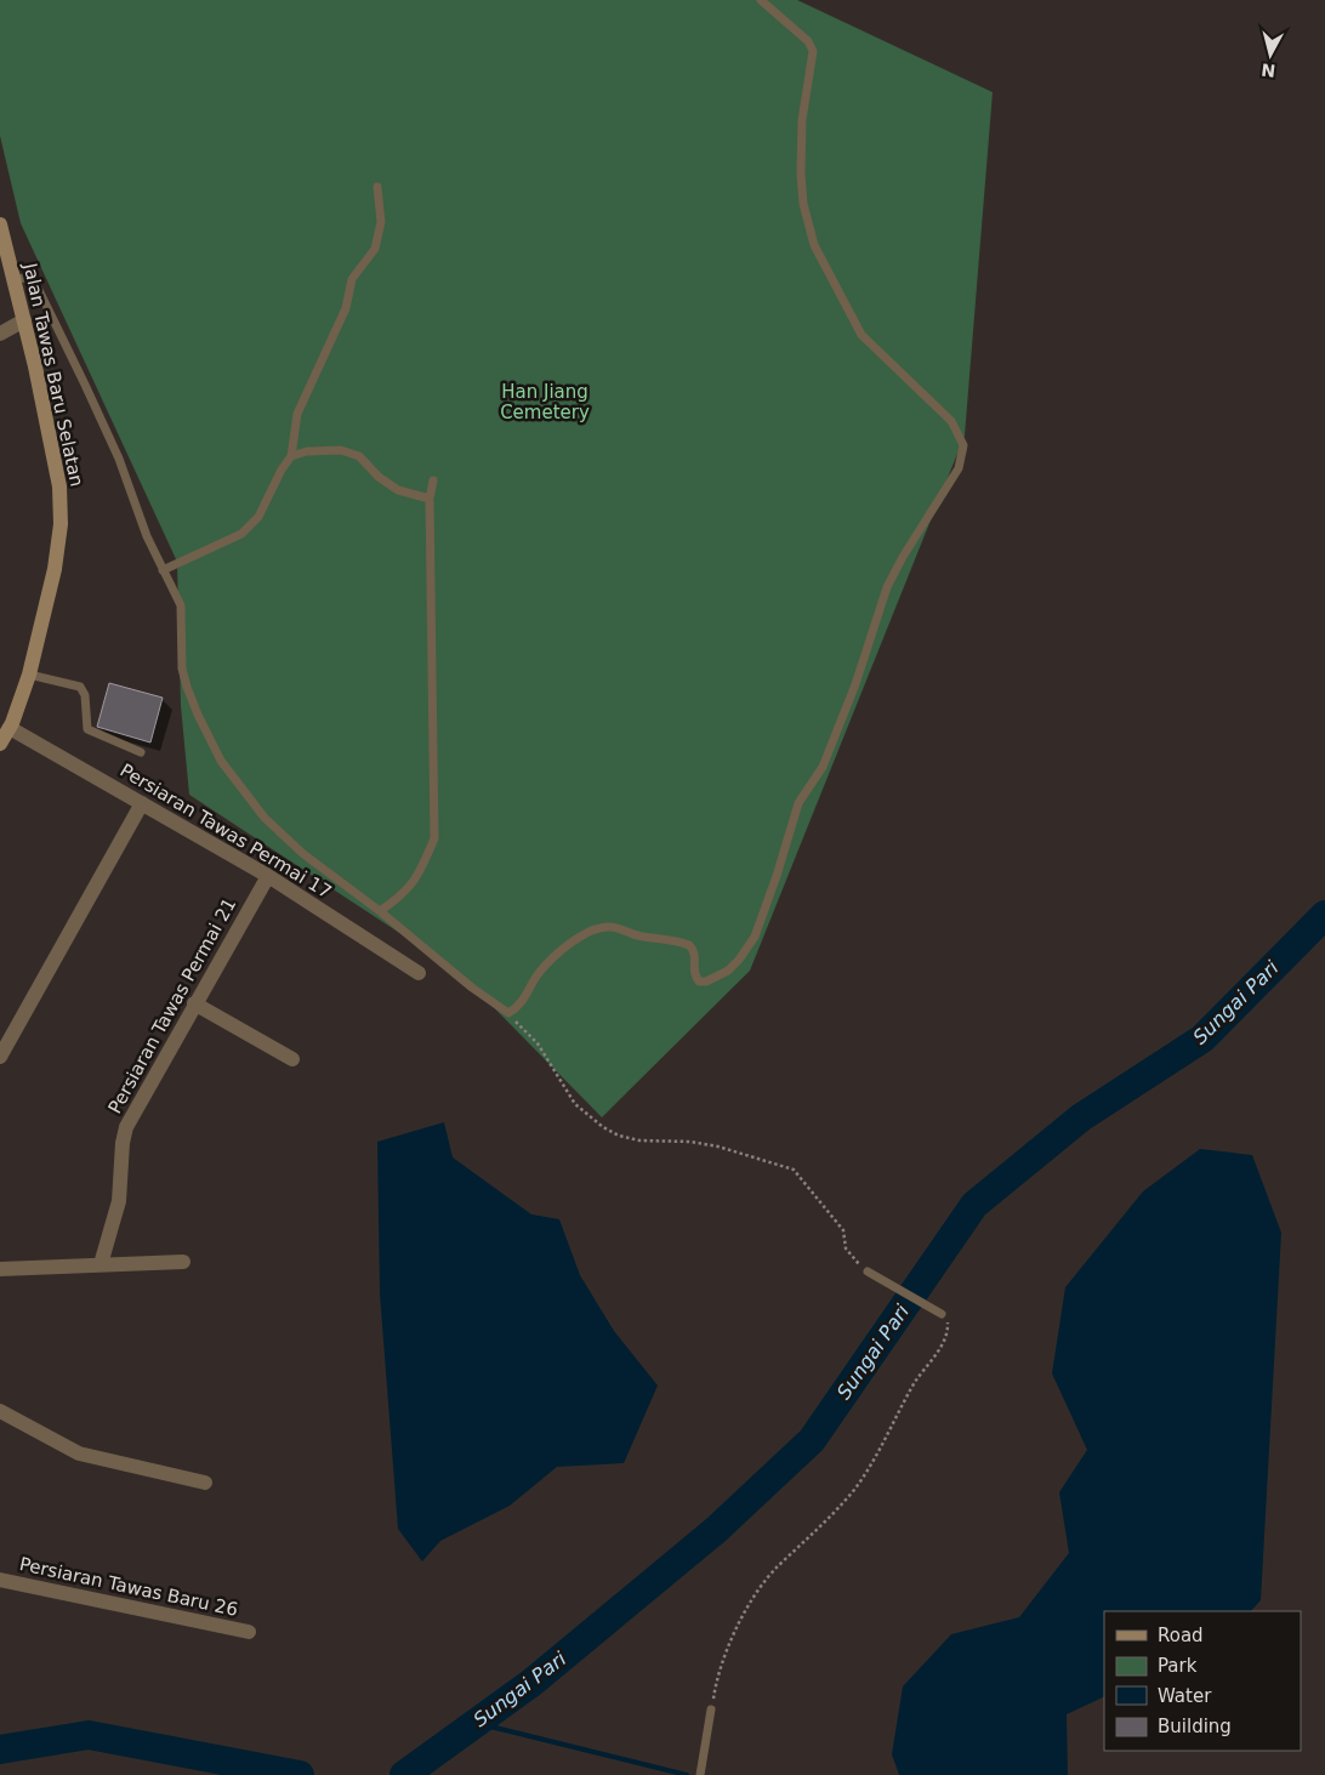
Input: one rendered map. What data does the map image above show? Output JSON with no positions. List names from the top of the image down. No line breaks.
{"streets":{"street":["Jalan Tawas Baru Selatan","Persiaran Tawas Permai 17","Persiaran Tawas Permai 21","Persiaran Tawas Baru 26"]},"crossings":[["Jalan Tawas Baru Selatan","Persiaran Tawas Permai 17"],["Persiaran Tawas Permai 17","Persiaran Tawas Permai 21"]],"water":["Sungai Pari"],"parks":["Han Jiang Cemetery"],"legend":["Road","Park","Water","Building"],"north":"bottom"}
